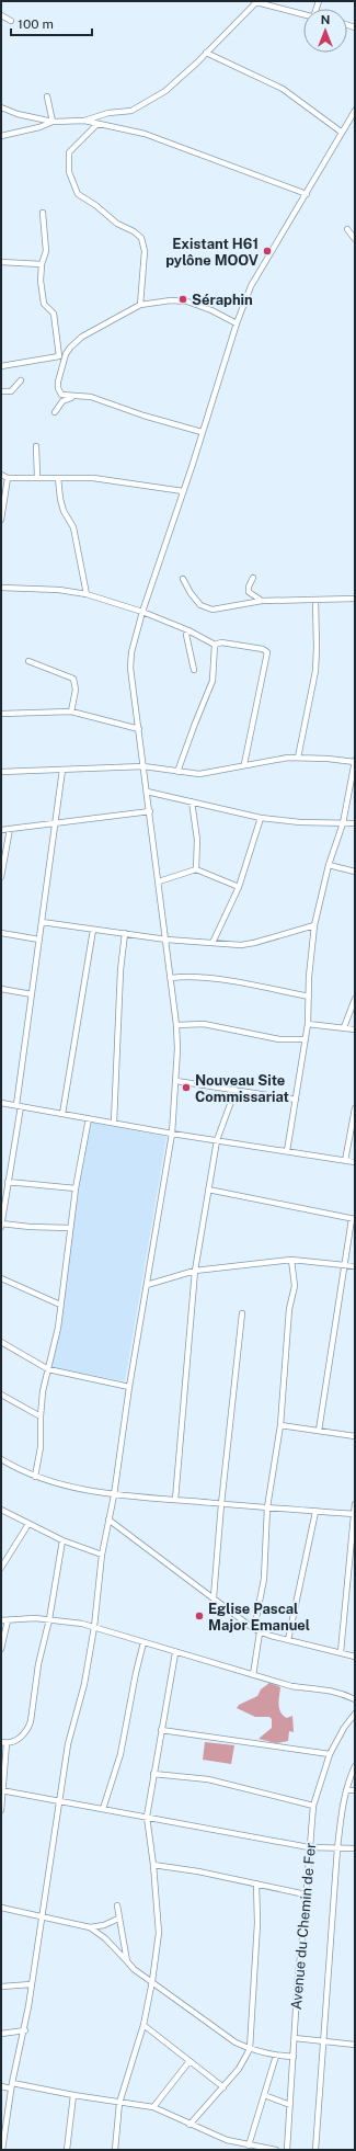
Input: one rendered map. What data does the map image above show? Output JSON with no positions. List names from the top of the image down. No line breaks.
{"streets":{"street":["Avenue du Chemin de Fer"]},"places":["Existant H61 pylône MOOV","Séraphin","Nouveau Site Commissariat","Eglise Pascal Major Emanuel"],"scale_bar":"100 m","north":"top"}
